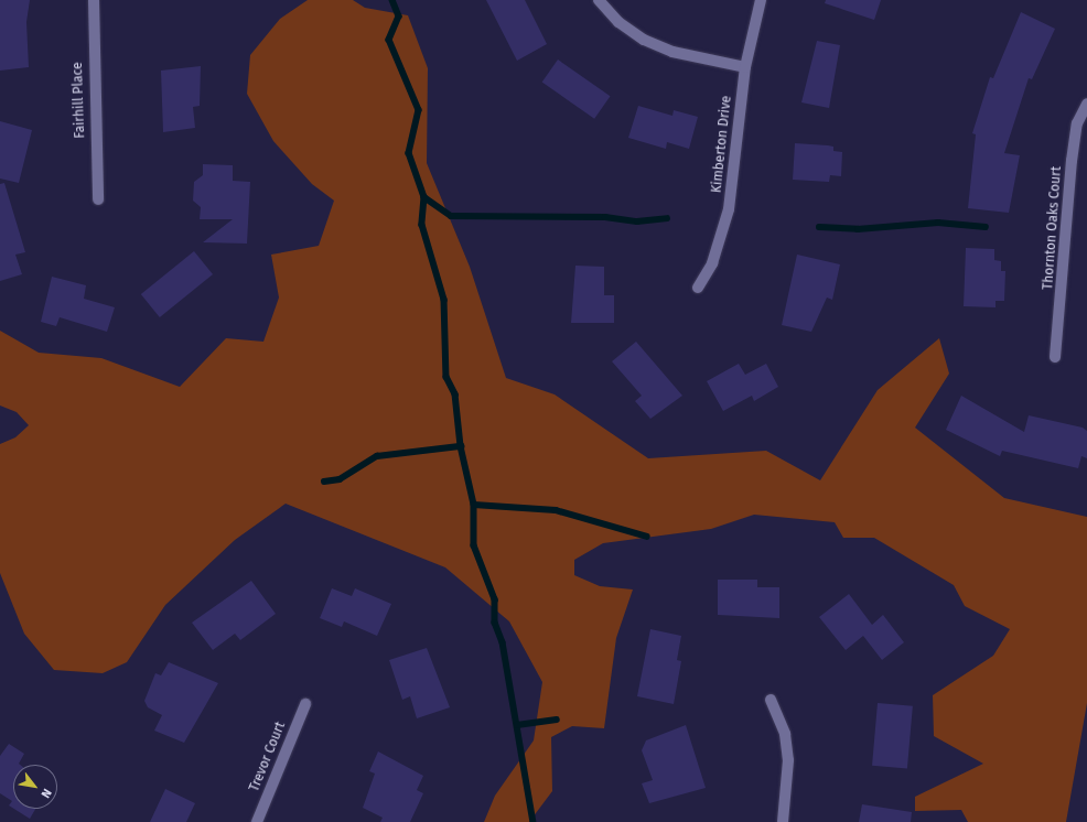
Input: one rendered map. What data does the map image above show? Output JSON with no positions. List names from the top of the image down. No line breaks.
{"streets":{"street":["Fairhill Place","Kimberton Drive","Thornton Oaks Court","Trevor Court"]},"north":"bottom right"}
